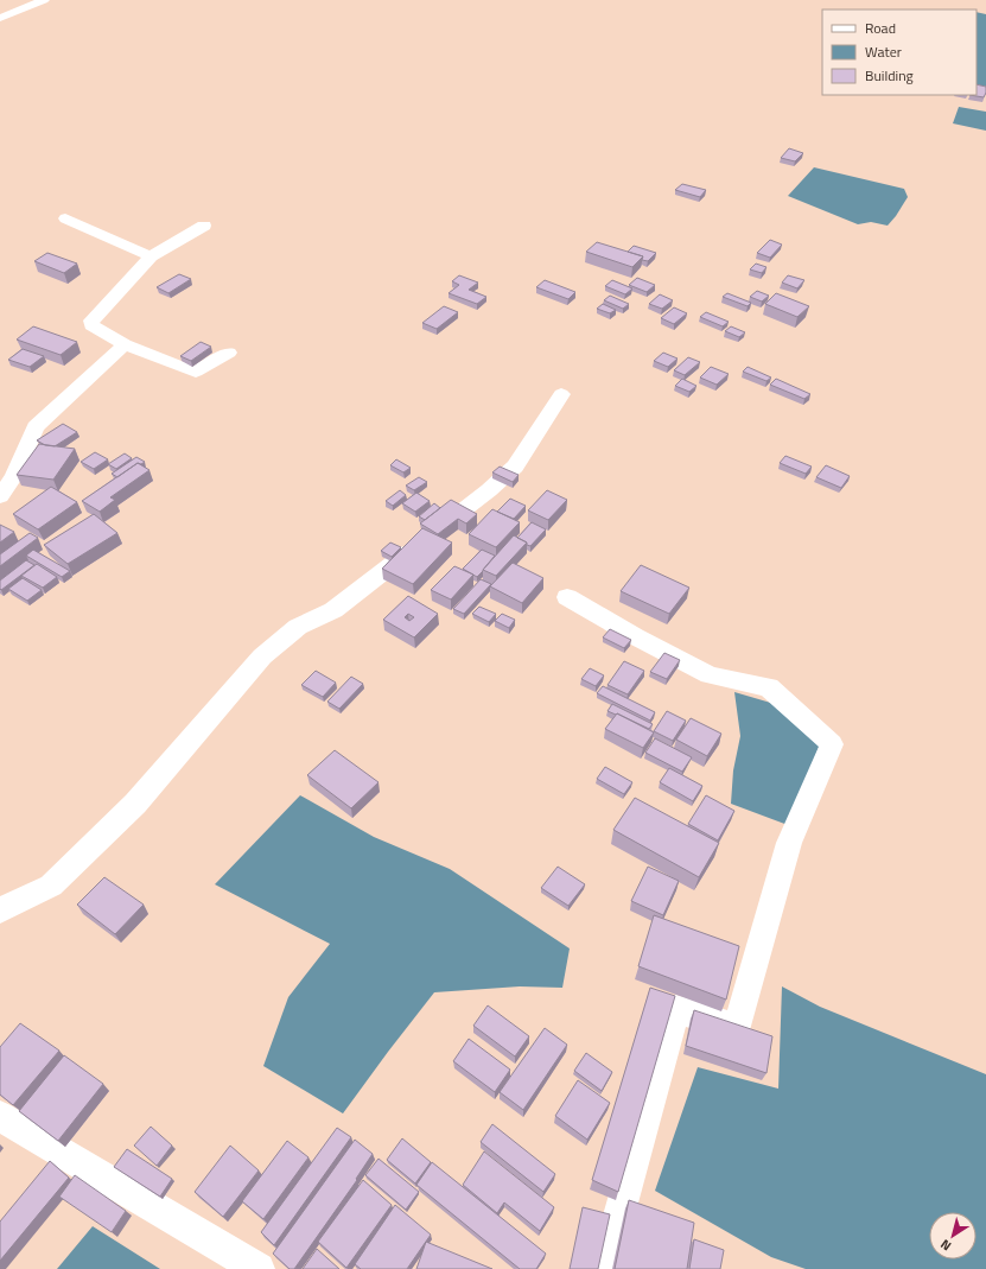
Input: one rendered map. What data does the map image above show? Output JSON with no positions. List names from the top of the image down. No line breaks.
{"legend":["Road","Water","Building"],"north":"bottom left"}
